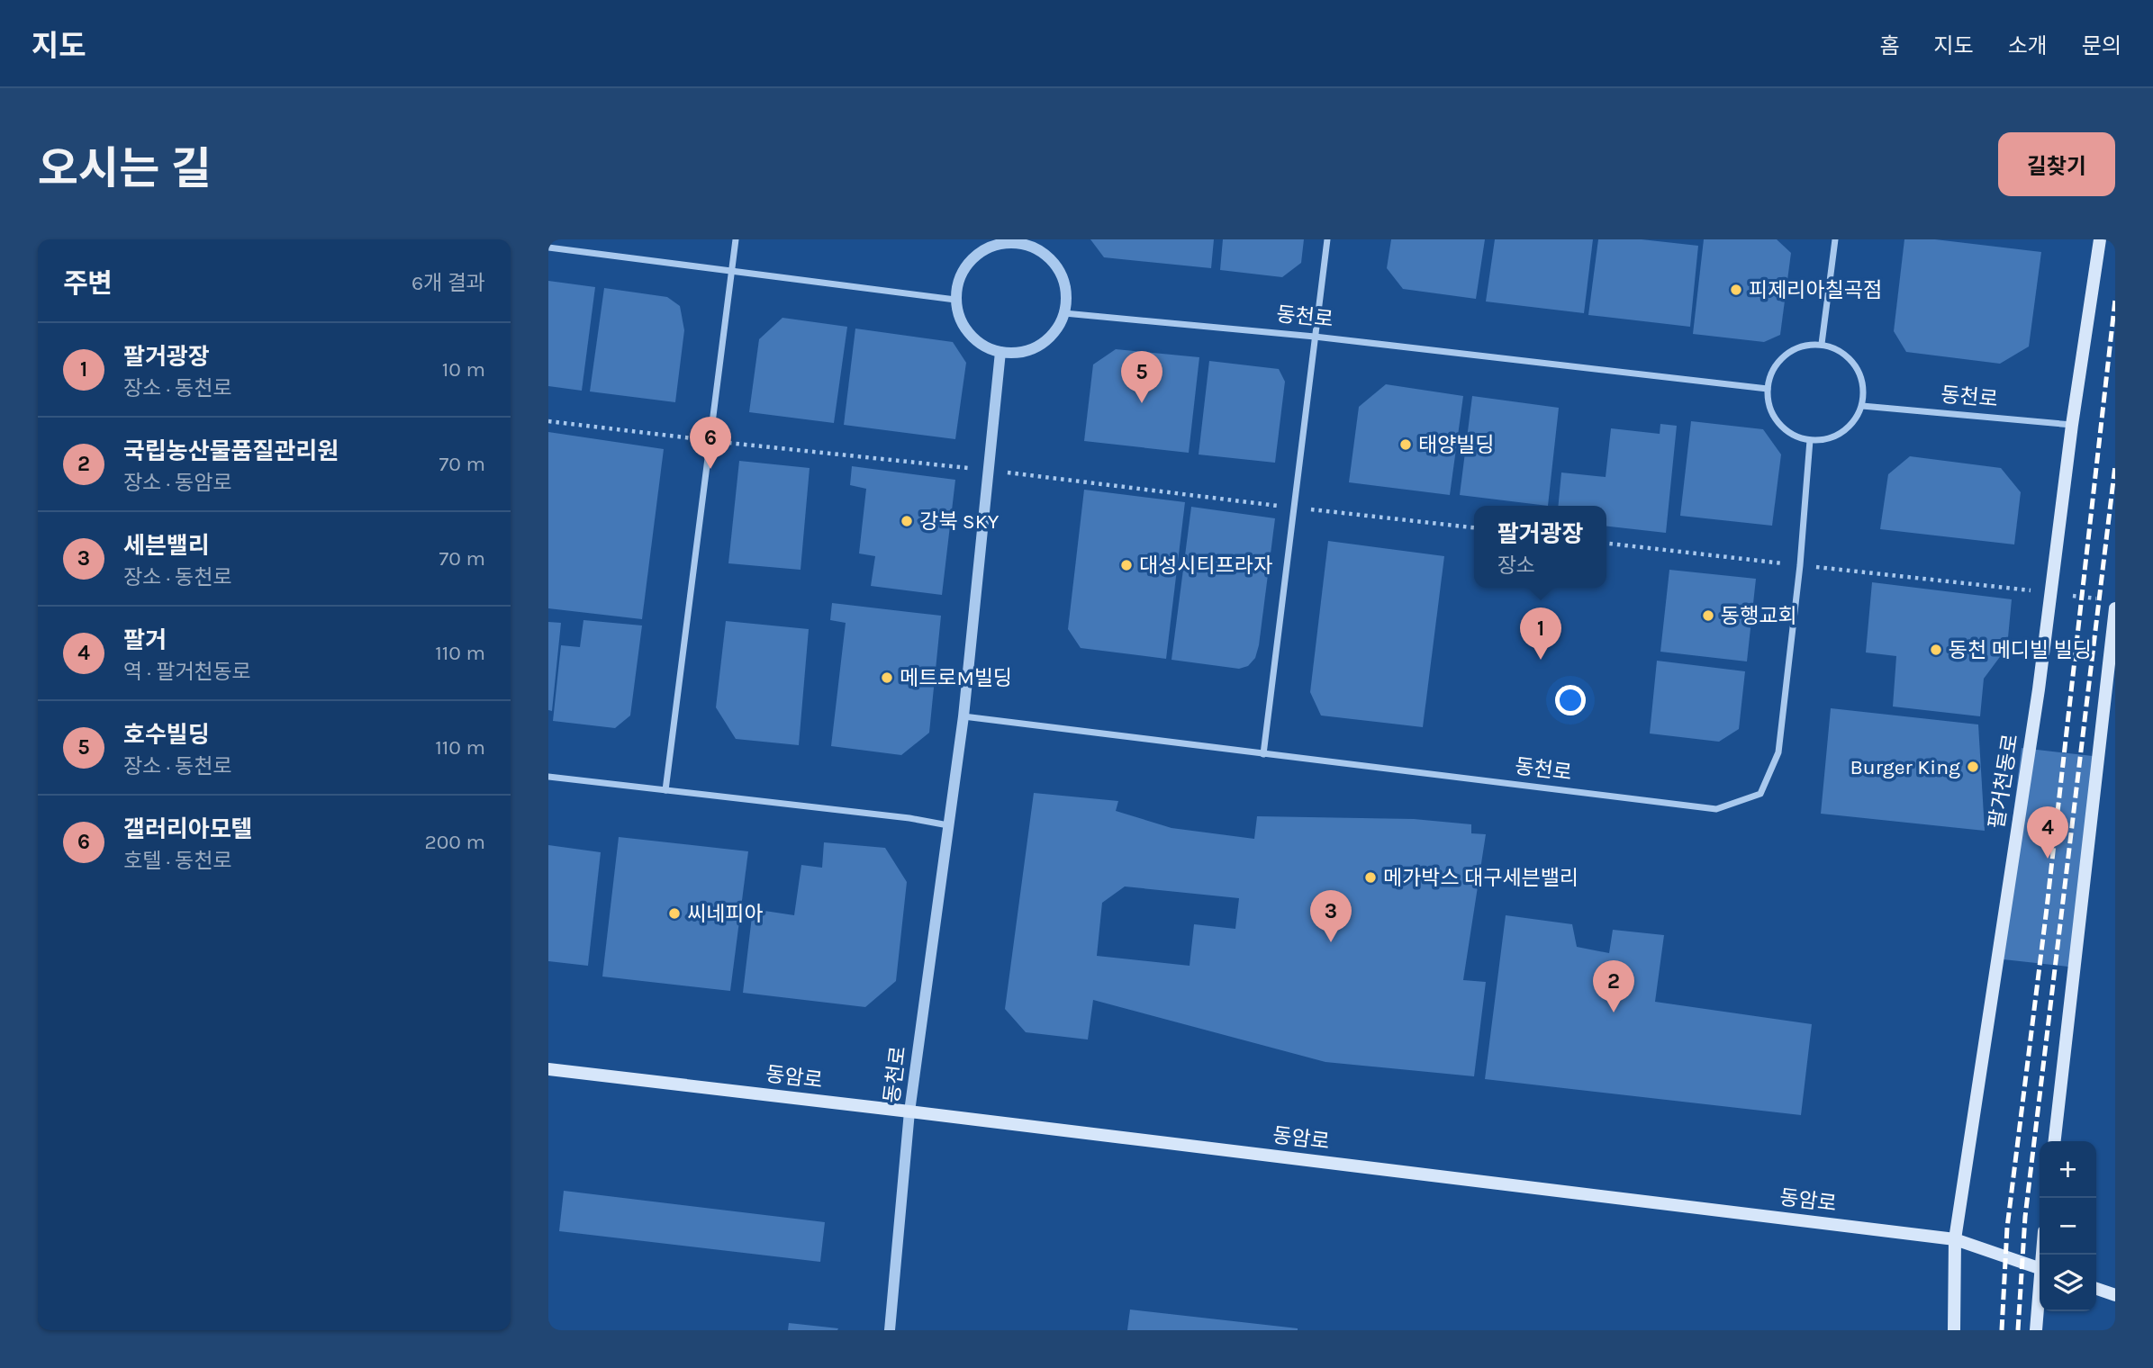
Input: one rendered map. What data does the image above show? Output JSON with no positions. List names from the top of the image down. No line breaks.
{"streets":{"main road":["팔거천동로","동암로"],"street":["동천로"]},"crossings":[["동천로","팔거천동로"],["동천로","동암로"],["팔거천동로","동암로"]],"places":["피제리아칠곡점","태양빌딩","강북 SKY","대성시티프라자","동행교회","동천 메디빌 빌딩","메트로M빌딩","Burger King","메가박스 대구세븐밸리","씨네피아"],"page":{"header":"지도","nav":["홈","지도","소개","문의"],"title":"오시는 길","buttons":"길찾기","heading":["주변","6개 결과"],"list":[{"mark":"1","name":"팔거광장","note":"장소 · 동천로","value":"10 m"},{"mark":"2","name":"국립농산물품질관리원","note":"장소 · 동암로","value":"70 m"},{"mark":"3","name":"세븐밸리","note":"장소 · 동천로","value":"70 m"},{"mark":"4","name":"팔거","note":"역 · 팔거천동로","value":"110 m"},{"mark":"5","name":"호수빌딩","note":"장소 · 동천로","value":"110 m"},{"mark":"6","name":"갤러리아모텔","note":"호텔 · 동천로","value":"200 m"}],"pins":["5","6","1","4","3","2"],"popup":["팔거광장","장소"],"map_buttons":["+","−"]}}
